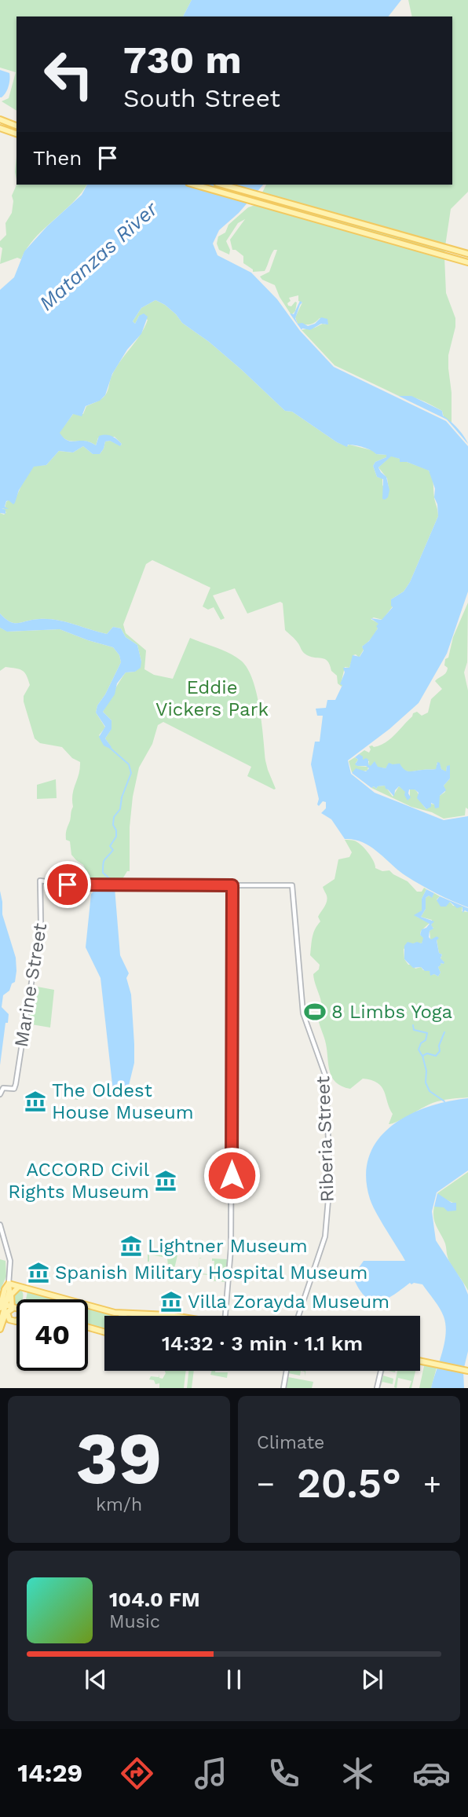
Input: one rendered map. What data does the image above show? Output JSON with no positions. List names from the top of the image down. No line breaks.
{"streets":{"street":["Marine Street","Riberia Street"]},"crossings":[["Marine Street","Riberia Street"]],"water":["Matanzas River"],"parks":["Eddie Vickers Park"],"places":{"sports":["8 Limbs Yoga"],"museum":["The Oldest House Museum","ACCORD Civil Rights Museum","Lightner Museum","Spanish Military Hospital Museum","Villa Zorayda Museum"]},"page":{"turn":["730 m","South Street"],"then":"Then","limit":"40","trip":"14:32 · 3 min · 1.1 km","tile":[["39","km/h"],"Climate"],"heat":["−","20.5°","+"],"song":["104.0 FM","Music"],"tabs":"14:29"}}
